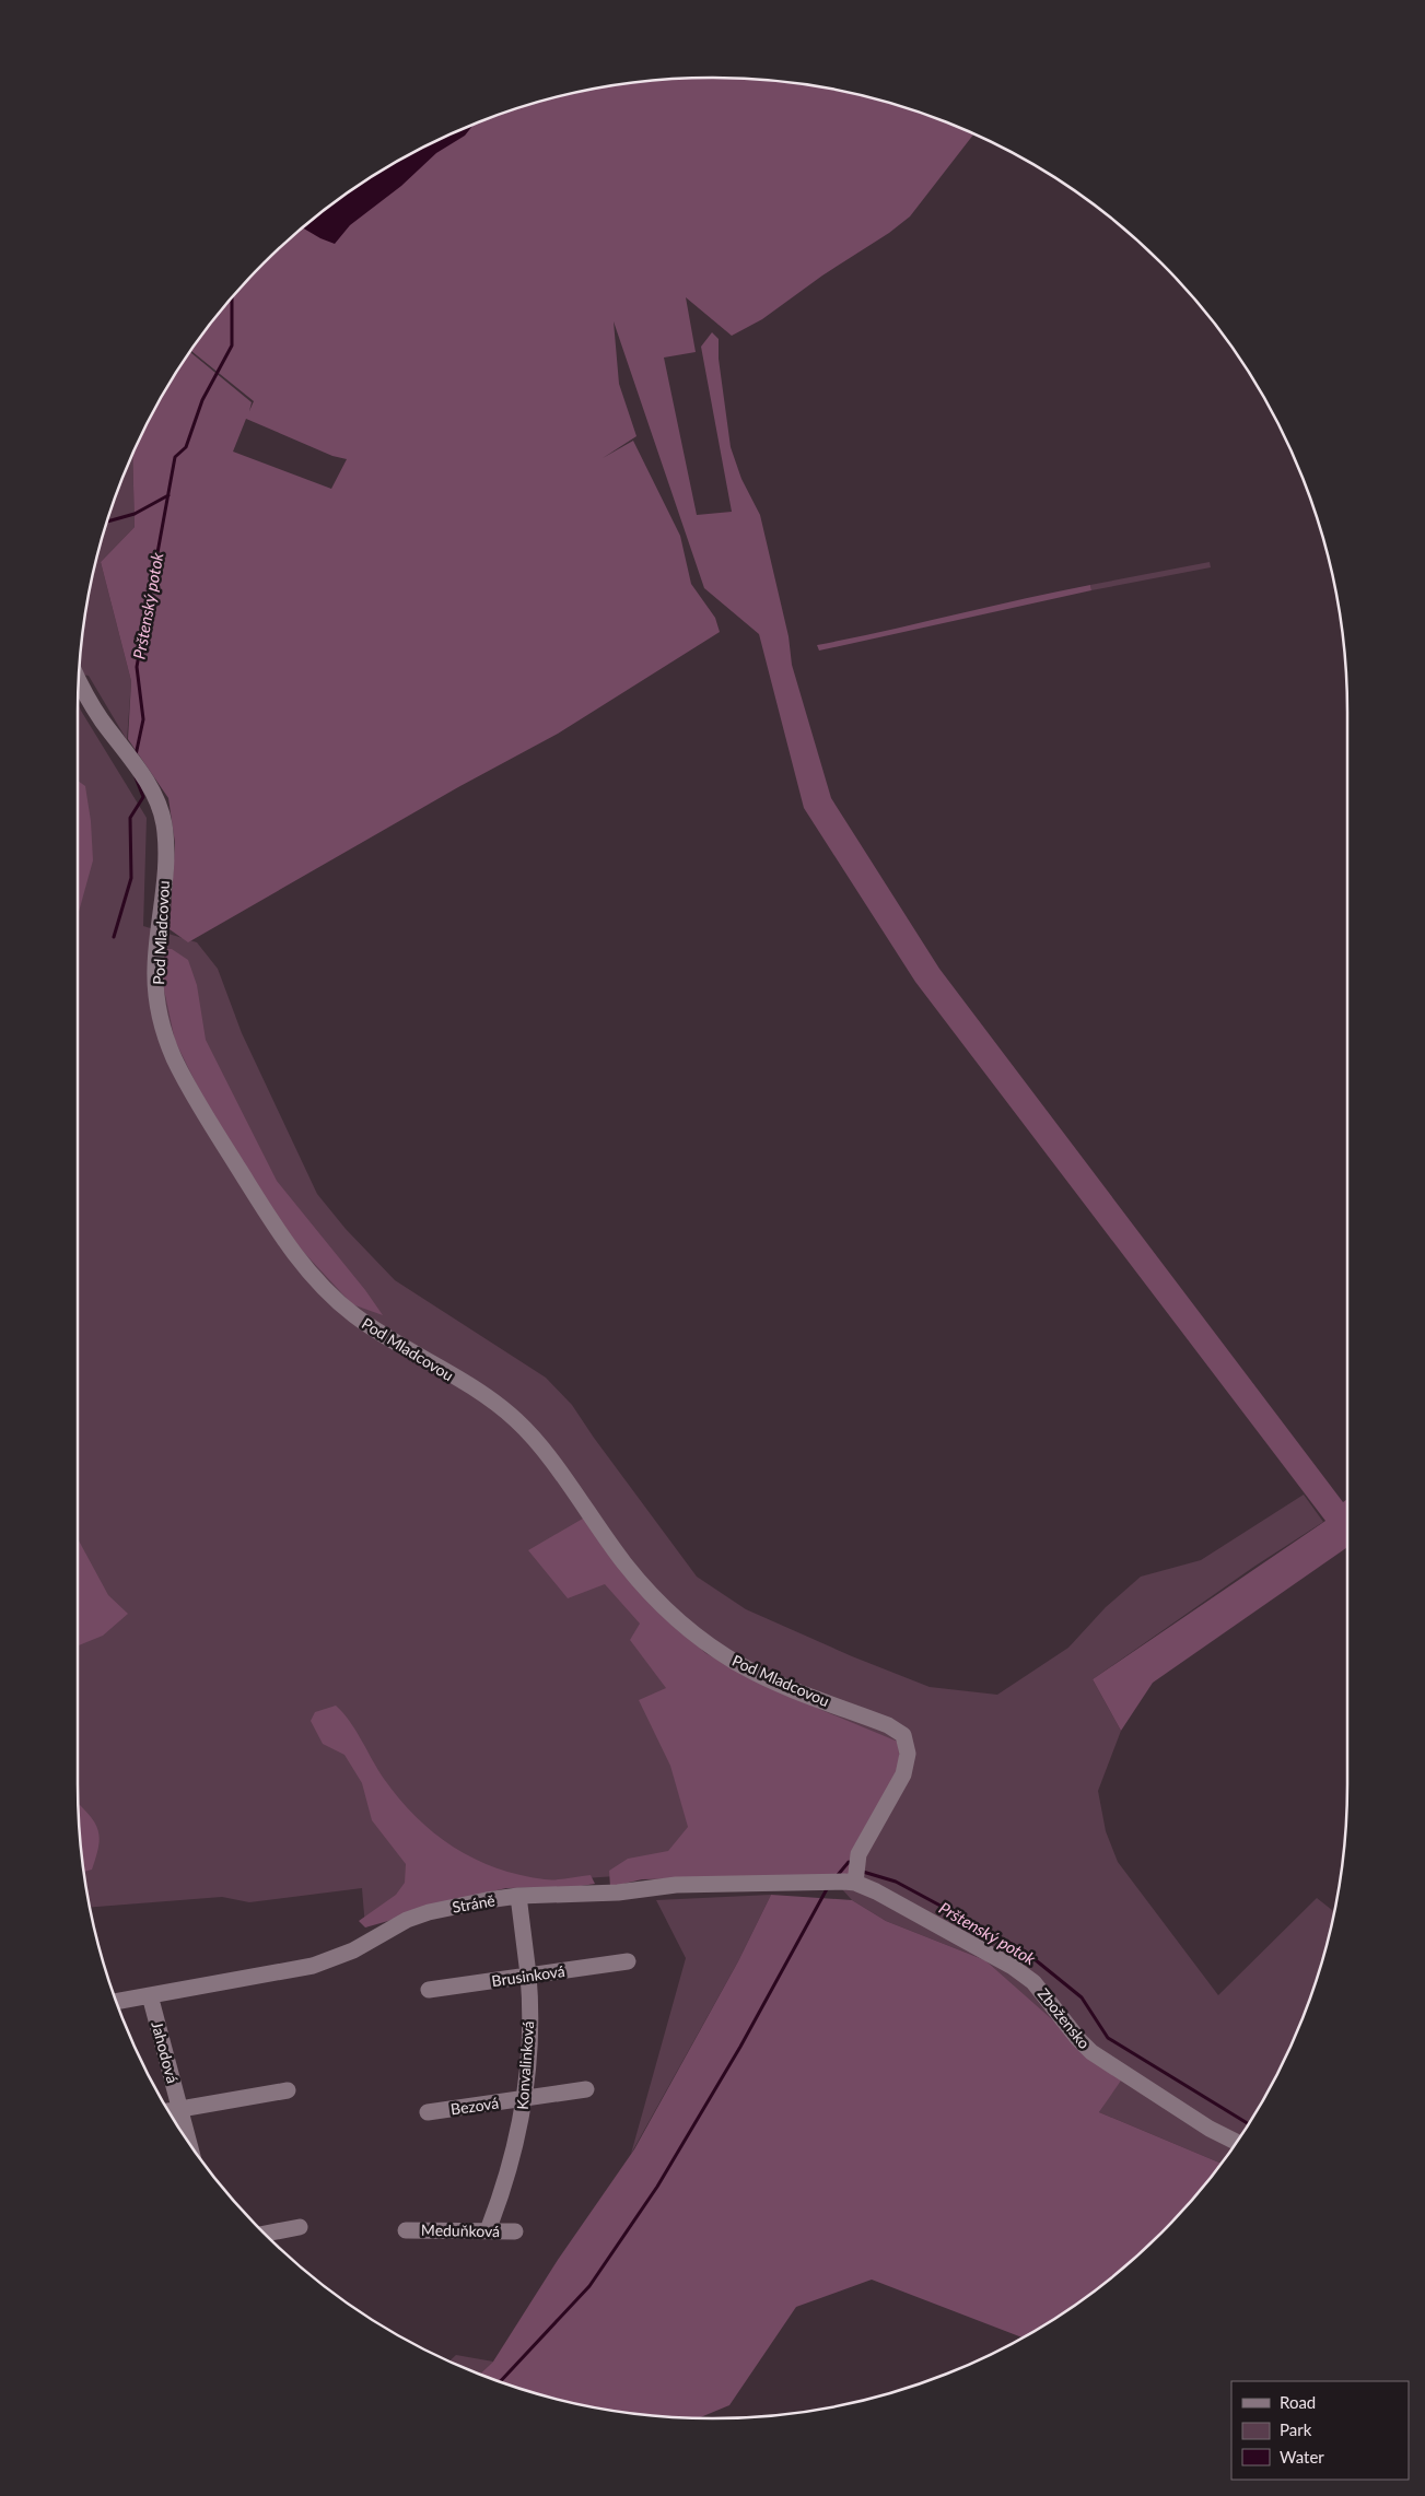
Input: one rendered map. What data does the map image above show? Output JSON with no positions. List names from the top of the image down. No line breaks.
{"streets":{"street":["Pod Mladcovou","Stráně","Brusinková","Zbožensko","Jahodová","Konvalinková","Bezová","Meduňková"]},"crossings":[["Pod Mladcovou","Stráně"],["Pod Mladcovou","Zbožensko"],["Stráně","Zbožensko"],["Stráně","Jahodová"],["Stráně","Konvalinková"],["Brusinková","Konvalinková"],["Konvalinková","Bezová"],["Konvalinková","Meduňková"]],"water":["Prštenský potok"],"legend":["Road","Park","Water"]}
